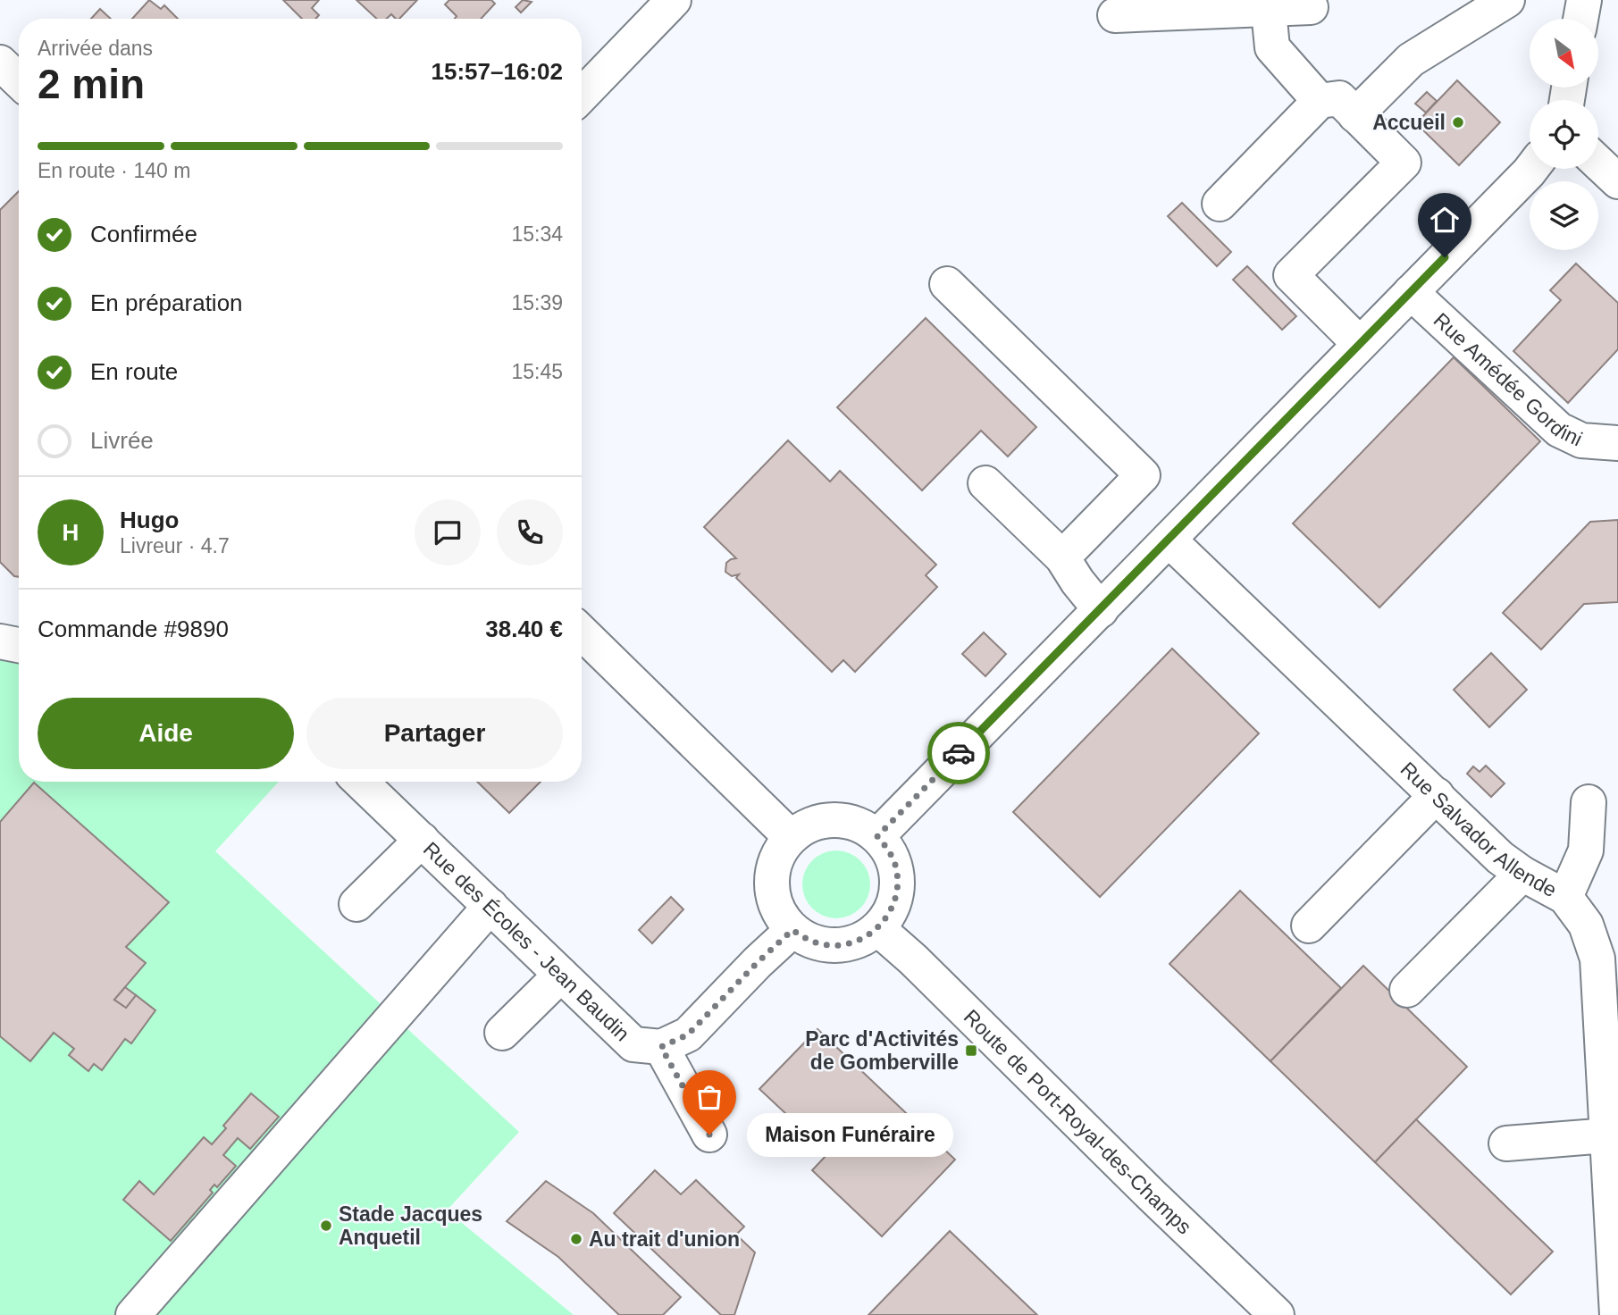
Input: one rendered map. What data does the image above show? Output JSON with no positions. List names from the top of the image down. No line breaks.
{"streets":{"street":["Rue Amédée Gordini","Rue Salvador Allende","Rue des Écoles - Jean Baudin","Route de Port-Royal-des-Champs"]},"places":{"other":["Accueil","Maison Funéraire","Stade Jacques Anquetil","Au trait d'union"],"transit":["Parc d'Activités de Gomberville"]},"north":"bottom right","page":{"heading":["2 min","Arrivée dans","15:57–16:02"],"panel":["Hugo","Livreur · 4.7","Commande #9890","38.40 €"],"bar":"En route · 140 m","list":[["Confirmée","15:34"],["En préparation","15:39"],["En route","15:45"],"Livrée"],"round":"H","buttons":["Aide","Partager"],"bubble":"Maison Funéraire"}}
